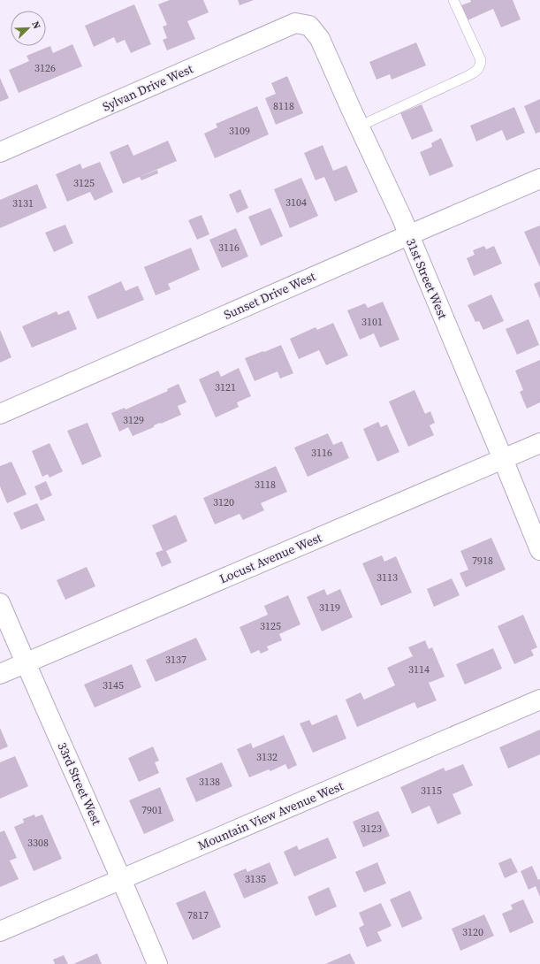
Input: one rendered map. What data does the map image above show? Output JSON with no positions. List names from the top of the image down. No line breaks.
{"streets":{"street":["Sylvan Drive West","31st Street West","Sunset Drive West","Locust Avenue West","33rd Street West","Mountain View Avenue West"]},"crossings":[["Sylvan Drive West","31st Street West"],["31st Street West","Sunset Drive West"],["31st Street West","Locust Avenue West"],["Locust Avenue West","33rd Street West"],["33rd Street West","Mountain View Avenue West"]],"house_numbers":["3126","8118","3109","3125","3104","3131","3116","3101","3121","3129","3116","3118","3120","7918","3113","3119","3125","3137","3114","3145","3132","3138","3115","7901","3123","3308","3135","7817","3120"],"north":"top right"}
